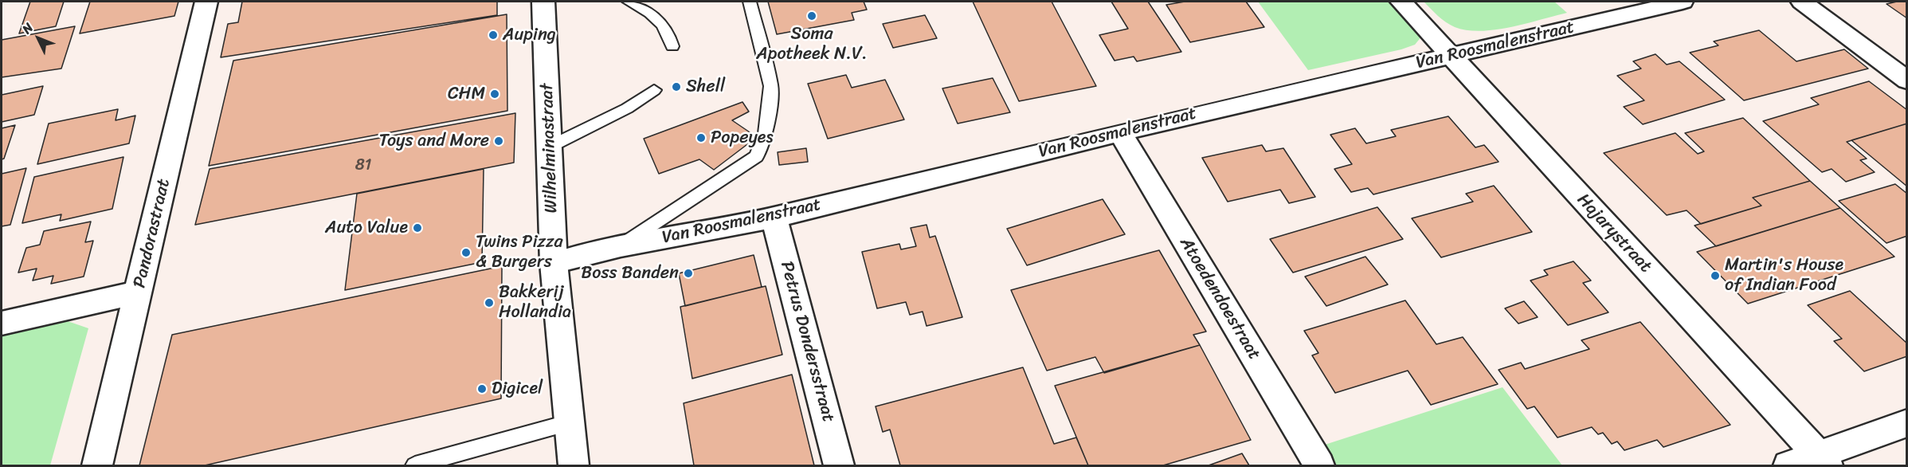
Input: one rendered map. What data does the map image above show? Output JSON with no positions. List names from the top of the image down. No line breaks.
{"streets":{"street":["Van Roosmalenstraat","Wilhelminastraat","Pandorastraat","Hajarystraat","Atoedendoestraat","Petrus Dondersstraat"]},"crossings":[["Van Roosmalenstraat","Wilhelminastraat"],["Van Roosmalenstraat","Hajarystraat"],["Van Roosmalenstraat","Atoedendoestraat"],["Van Roosmalenstraat","Petrus Dondersstraat"]],"places":["Soma Apotheek N.V.","Auping","Shell","CHM","Popeyes","Toys and More","Auto Value","Twins Pizza & Burgers","Boss Banden","Martin's House of Indian Food","Bakkerij Hollandia","Digicel"],"house_numbers":["81"],"north":"top left"}
